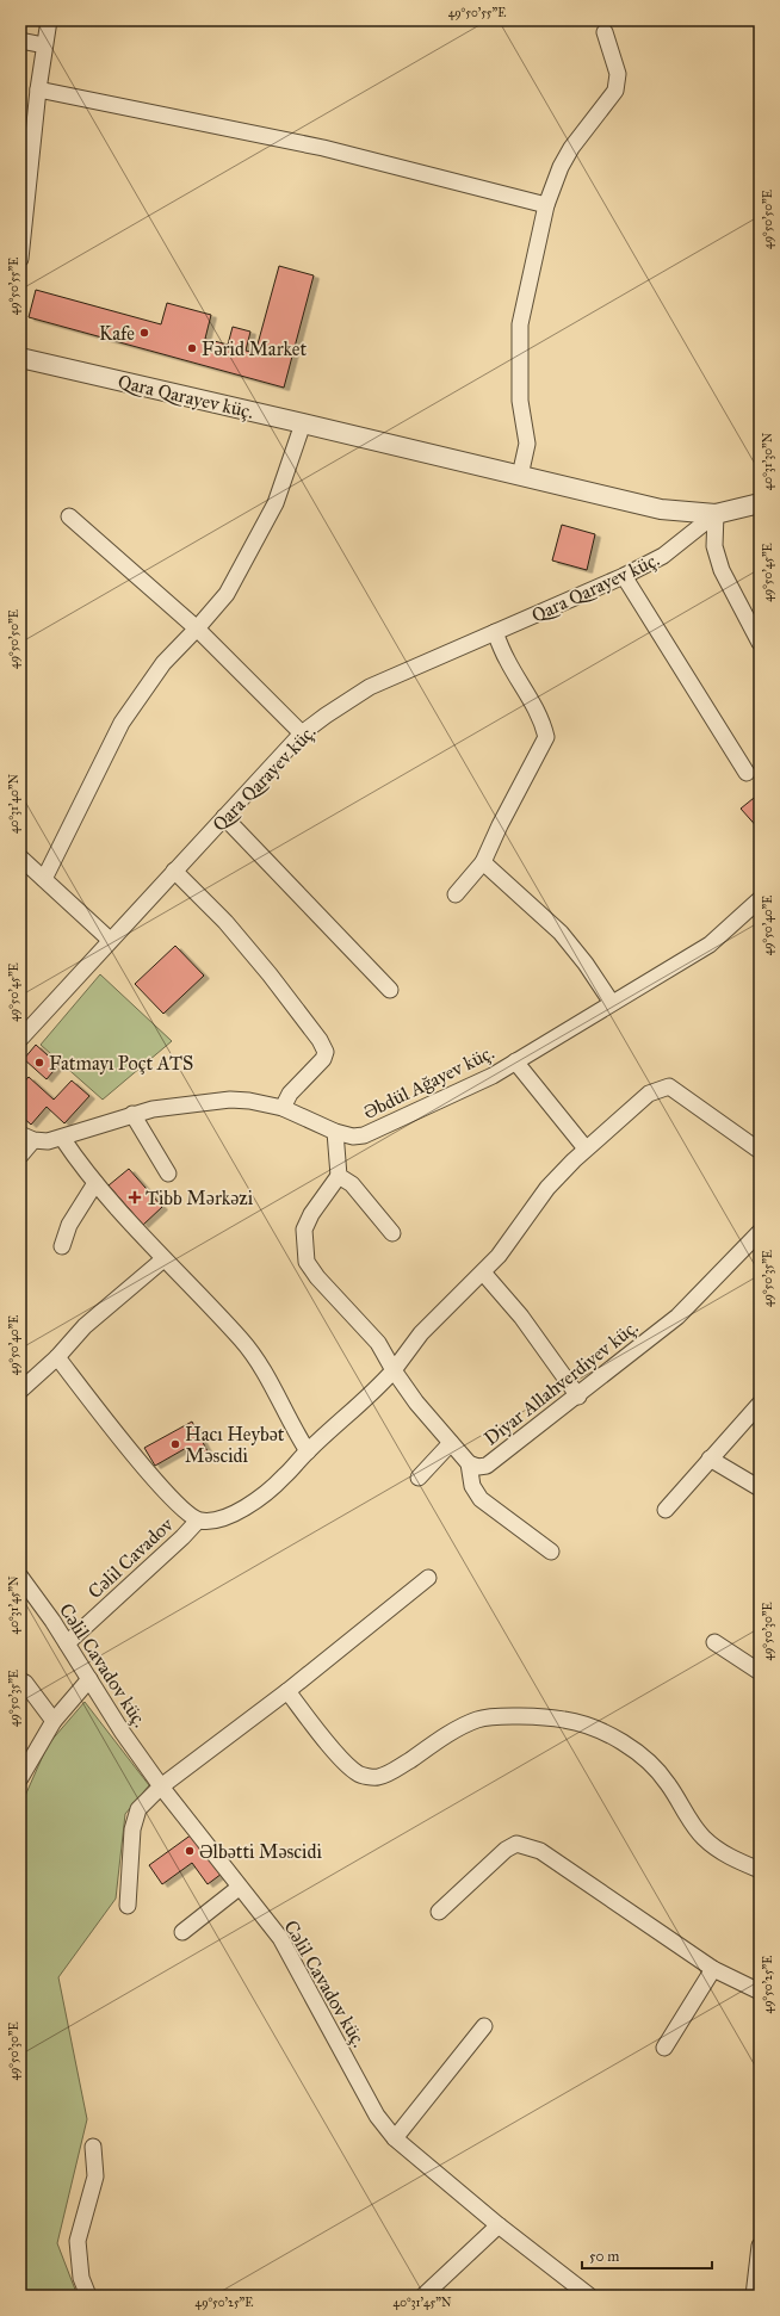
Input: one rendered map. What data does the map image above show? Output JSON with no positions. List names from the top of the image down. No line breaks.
{"streets":{"street":["Qara Qarayev küç.","Əbdül Ağayev küç.","Diyar Allahverdiyev küç.","Cəlil Cavadov","Cəlil Cavadov küç."]},"crossings":[["Cəlil Cavadov","Cəlil Cavadov küç."]],"places":{"other":["Kafe","Fərid Market","Fatmayı Poçt ATS","Hacı Heybət Məscidi","Əlbətti Məscidi"],"health":["Tibb Mərkəzi"]},"scale_bar":"50 m","coordinates":["49°50'55\"E","49°50'50\"E","40°31'30\"N","49°50'45\"E","40°31'40\"N","49°50'40\"E","49°50'35\"E","40°31'45\"N","49°50'30\"E","49°50'25\"E"]}
